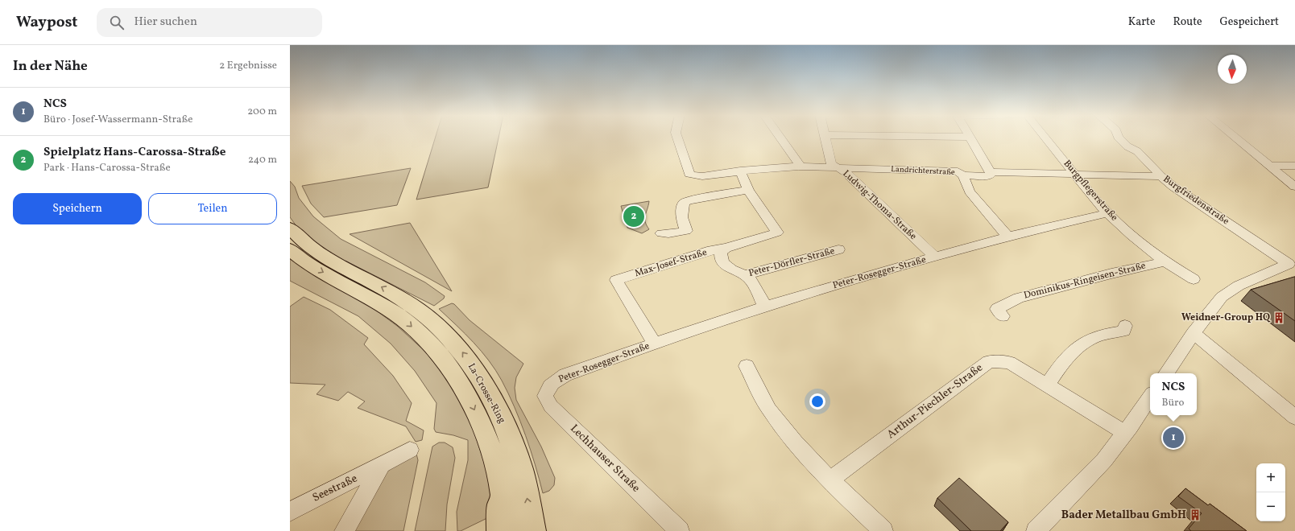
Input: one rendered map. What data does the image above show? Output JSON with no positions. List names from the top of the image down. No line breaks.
{"streets":{"main road":["La-Crosse-Ring"],"street":["Landrichterstraße","Burgpflegerstraße","Burgfriedenstraße","Ludwig-Thoma-Straße","Peter-Dörfler-Straße","Max-Josef-Straße","Peter-Rosegger-Straße","Dominikus-Ringeisen-Straße","Arthur-Piechler-Straße","Lechhauser Straße","Seestraße"]},"crossings":[["Landrichterstraße","Burgpflegerstraße"],["Landrichterstraße","Burgfriedenstraße"],["Landrichterstraße","Ludwig-Thoma-Straße"],["Landrichterstraße","Max-Josef-Straße"],["Burgpflegerstraße","Peter-Rosegger-Straße"],["Burgpflegerstraße","Dominikus-Ringeisen-Straße"],["Ludwig-Thoma-Straße","Peter-Rosegger-Straße"],["Peter-Dörfler-Straße","Max-Josef-Straße"],["Max-Josef-Straße","Peter-Rosegger-Straße"],["Peter-Rosegger-Straße","Lechhauser Straße"]],"places":{"building":["Weidner-Group HQ","Bader Metallbau GmbH"]},"north":"bottom","page":{"header":"Waypost","search":"Hier suchen","nav":["Karte","Route","Gespeichert"],"heading":["In der Nähe","2 Ergebnisse"],"list":[{"mark":"1","name":"NCS","note":"Büro · Josef-Wassermann-Straße","value":"200 m"},{"mark":"2","name":"Spielplatz Hans-Carossa-Straße","note":"Park · Hans-Carossa-Straße","value":"240 m"}],"buttons":["Speichern","Teilen"],"pins":["2","1"],"popup":["NCS","Büro"],"map_buttons":["+","−"]}}
